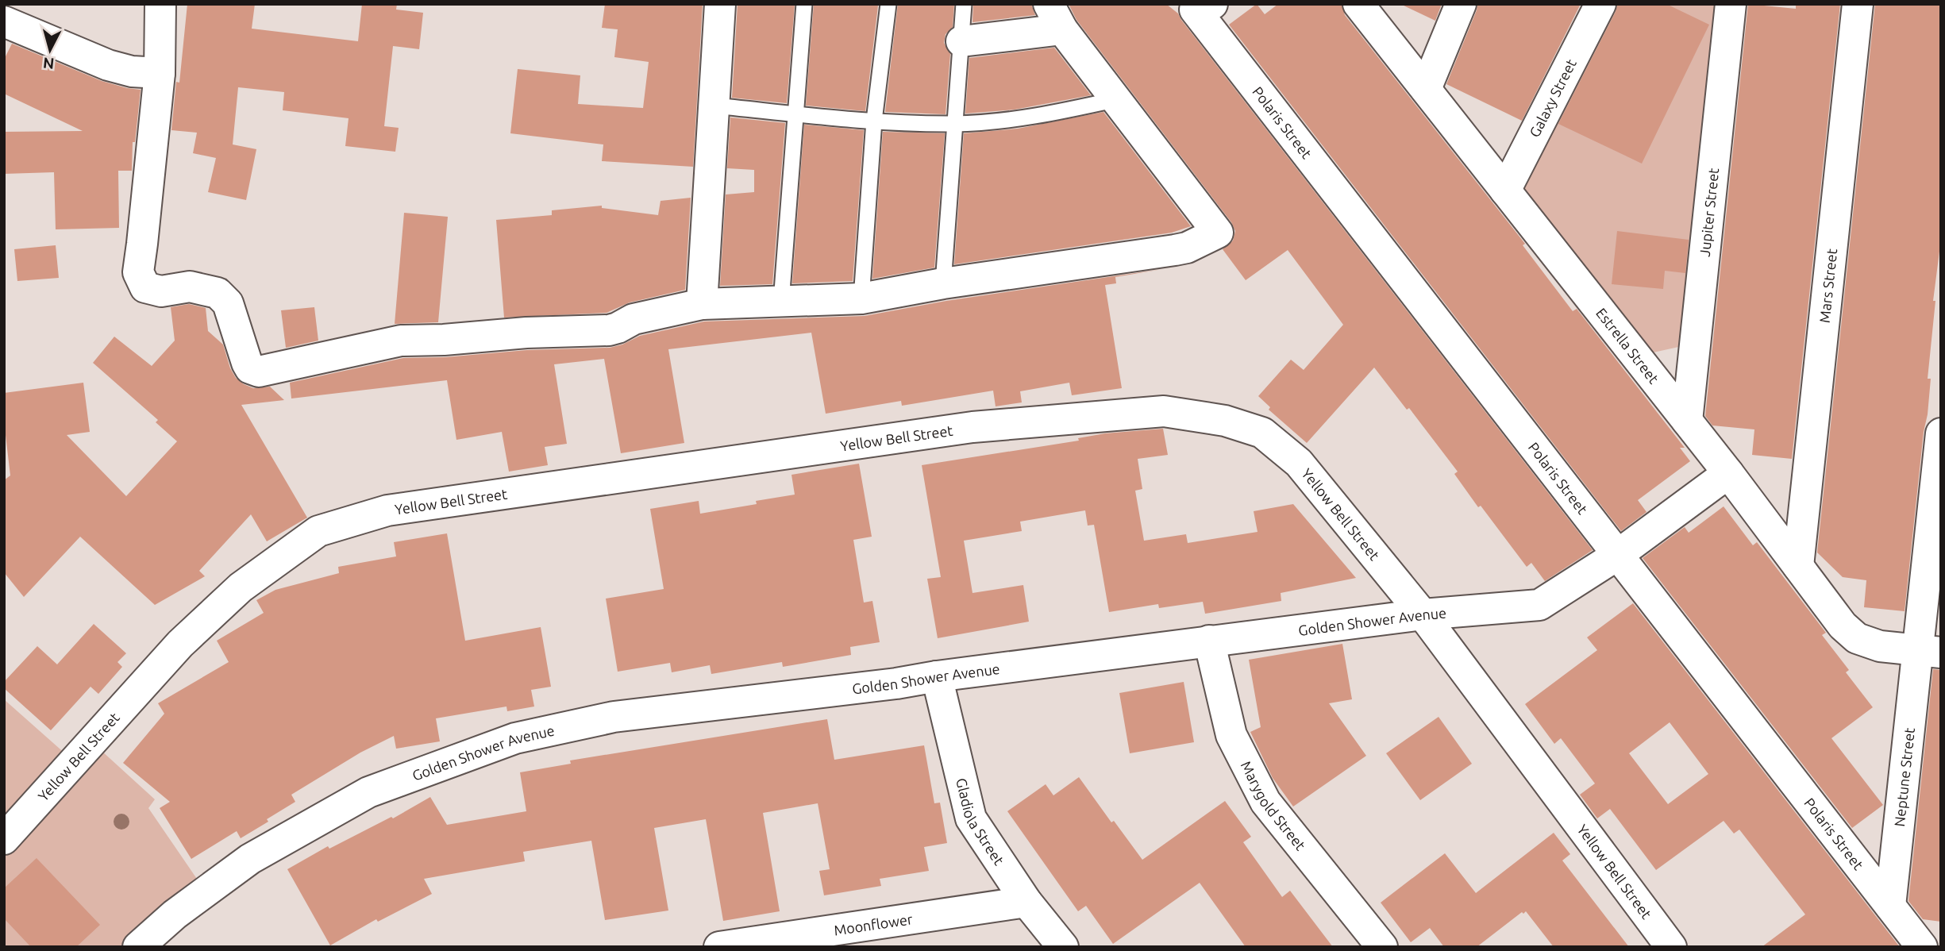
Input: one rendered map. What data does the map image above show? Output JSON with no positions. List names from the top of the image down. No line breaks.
{"streets":{"street":["Galaxy Street","Polaris Street","Jupiter Street","Mars Street","Estrella Street","Yellow Bell Street","Golden Shower Avenue","Neptune Street","Marygold Street","Gladiola Street","Moonflower"]},"crossings":[["Galaxy Street","Estrella Street"],["Polaris Street","Golden Shower Avenue"],["Polaris Street","Neptune Street"],["Jupiter Street","Estrella Street"],["Mars Street","Estrella Street"],["Estrella Street","Golden Shower Avenue"],["Estrella Street","Neptune Street"],["Yellow Bell Street","Golden Shower Avenue"],["Golden Shower Avenue","Marygold Street"],["Golden Shower Avenue","Gladiola Street"],["Gladiola Street","Moonflower"]],"north":"bottom"}
